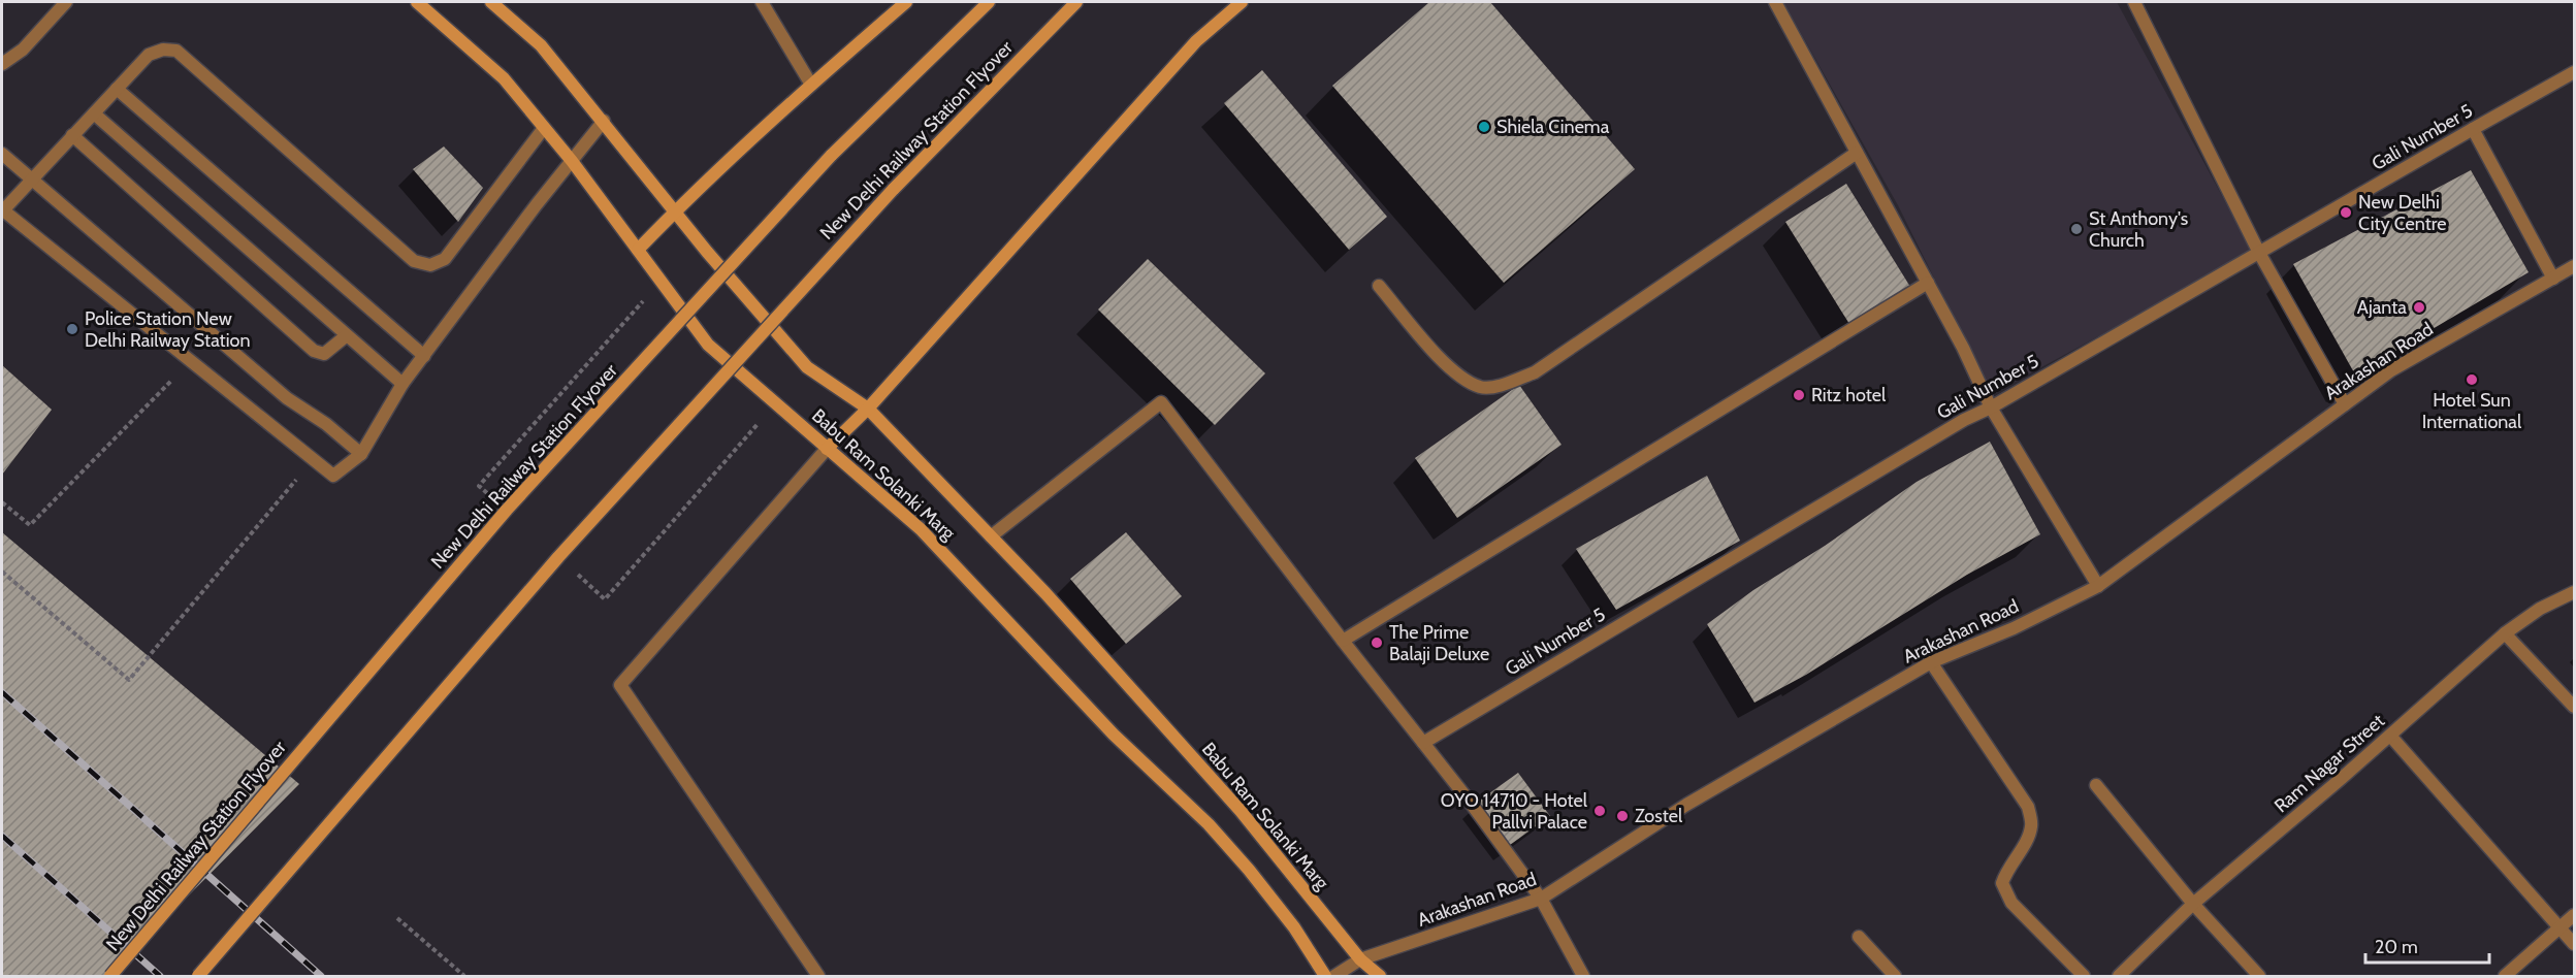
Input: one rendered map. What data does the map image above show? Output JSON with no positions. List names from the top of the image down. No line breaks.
{"streets":{"main road":["New Delhi Railway Station Flyover","Babu Ram Solanki Marg"],"street":["Gali Number 5","Arakashan Road","Ram Nagar Street"]},"crossings":[["Arakashan Road","Babu Ram Solanki Marg"]],"places":["Shiela Cinema","New Delhi City Centre","St Anthony's Church","Ajanta","Police Station New Delhi Railway Station","Hotel Sun International","Ritz hotel","The Prime Balaji Deluxe","OYO 14710 - Hotel Pallvi Palace","Zostel"],"scale_bar":"20 m"}
